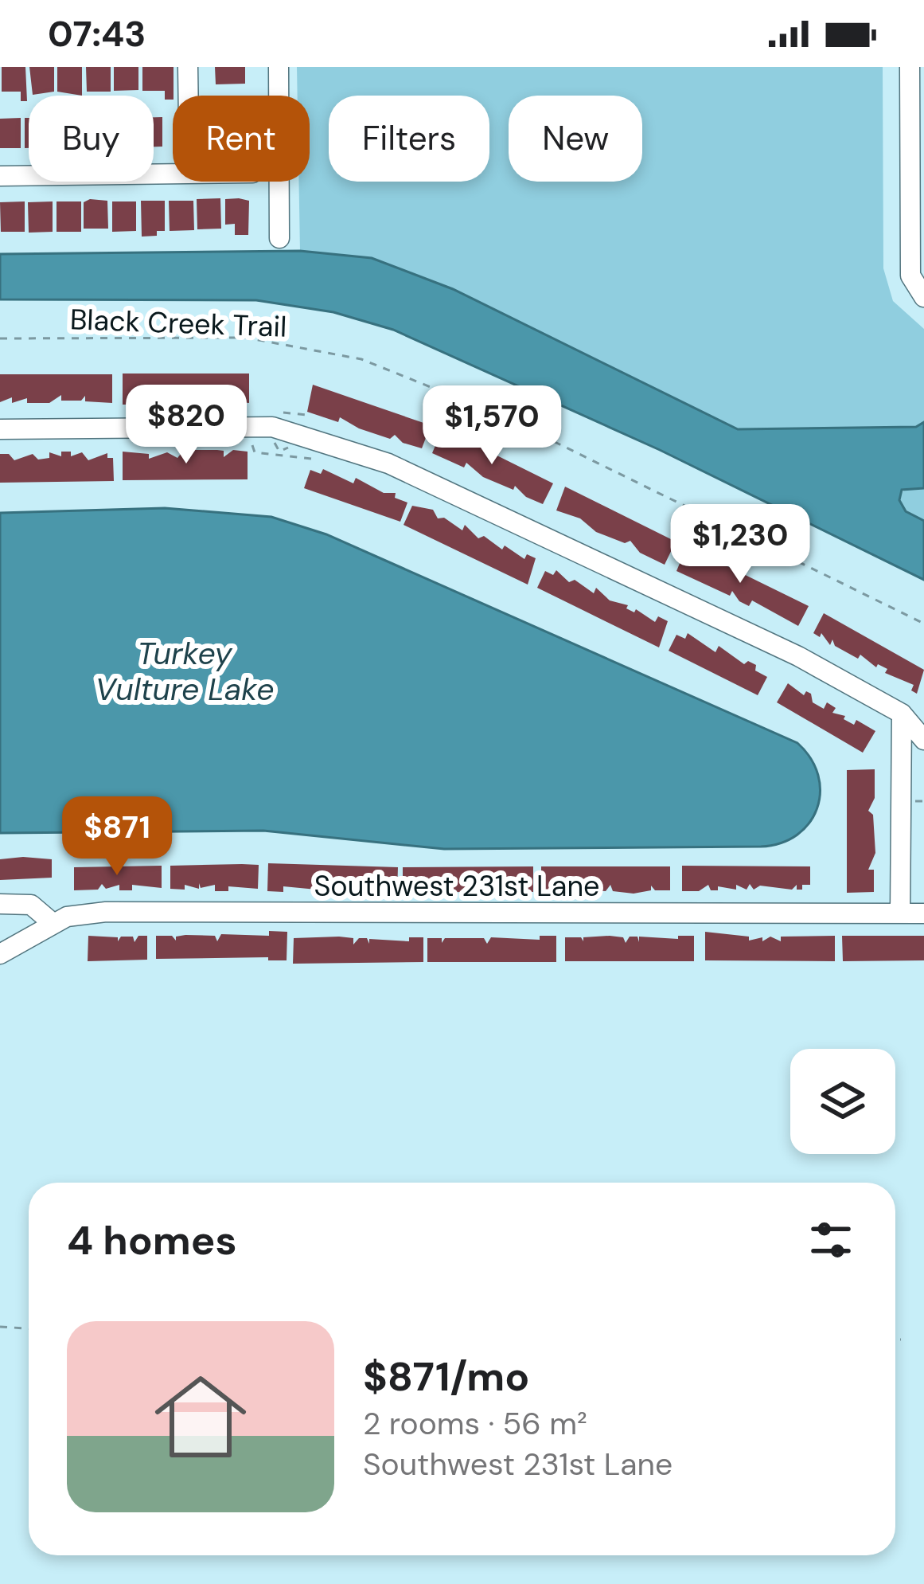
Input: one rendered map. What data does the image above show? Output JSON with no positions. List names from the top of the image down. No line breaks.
{"streets":{"street":["Southwest 231st Lane"],"path":["Black Creek Trail"]},"water":["Turkey Vulture Lake"],"page":{"status":"07:43","chip":["Buy","Rent","Filters","New"],"price":["$820","$1,570","$1,230","$871"],"heading":"4 homes","list":[{"name":"$871/mo","note":"2 rooms · 56 m² · Southwest 231st Lane"}]}}
